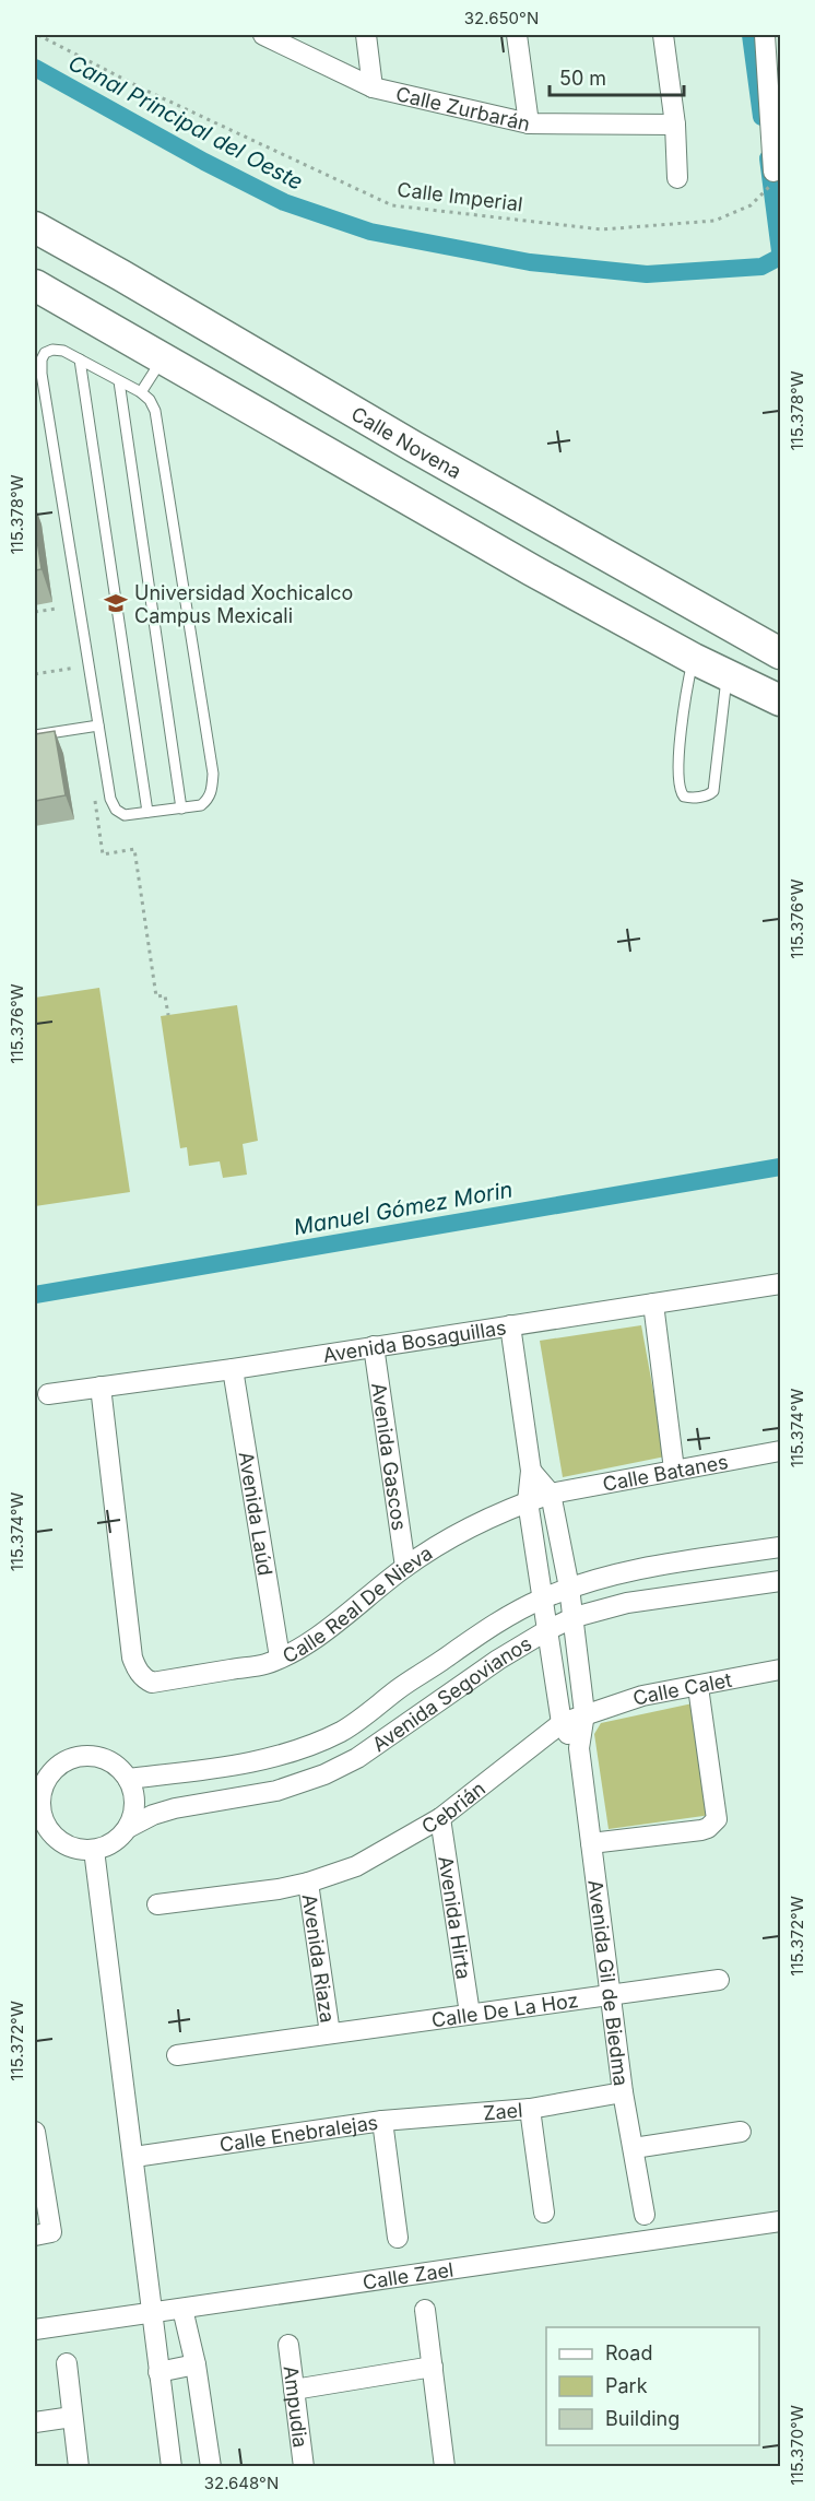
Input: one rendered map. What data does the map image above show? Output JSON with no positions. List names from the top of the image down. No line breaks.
{"streets":{"main road":["Calle Novena"],"street":["Calle Zurbarán","Avenida Bosaguillas","Avenida Gascos","Calle Batanes","Avenida Laúd","Calle Real De Nieva","Calle Calet","Avenida Segovianos","Cebrián","Avenida Hirta","Avenida Riaza","Avenida Gil de Biedma","Calle De La Hoz","Zael","Calle Enebralejas","Calle Zael","Ampudia"],"path":["Calle Imperial"]},"crossings":[["Avenida Bosaguillas","Avenida Gascos"],["Avenida Bosaguillas","Avenida Laúd"],["Avenida Bosaguillas","Calle Real De Nieva"],["Avenida Bosaguillas","Avenida Gil de Biedma"],["Avenida Gascos","Calle Real De Nieva"],["Calle Batanes","Calle Real De Nieva"],["Calle Batanes","Avenida Gil de Biedma"],["Avenida Laúd","Calle Real De Nieva"],["Calle Real De Nieva","Avenida Gil de Biedma"],["Calle Calet","Cebrián"],["Calle Calet","Avenida Gil de Biedma"],["Avenida Segovianos","Avenida Gil de Biedma"],["Cebrián","Avenida Hirta"],["Cebrián","Avenida Riaza"],["Cebrián","Avenida Gil de Biedma"],["Avenida Hirta","Calle De La Hoz"],["Avenida Riaza","Calle De La Hoz"],["Avenida Gil de Biedma","Calle De La Hoz"],["Avenida Gil de Biedma","Zael"],["Zael","Calle Enebralejas"]],"water":["Canal Principal del Oeste","Manuel Gómez Morin"],"places":{"school or university":["Universidad Xochicalco Campus Mexicali"]},"legend":["Road","Park","Building"],"scale_bar":"50 m","coordinates":["32.650°N","115.378°W","115.376°W","115.374°W","115.372°W","115.370°W","32.648°N"]}
